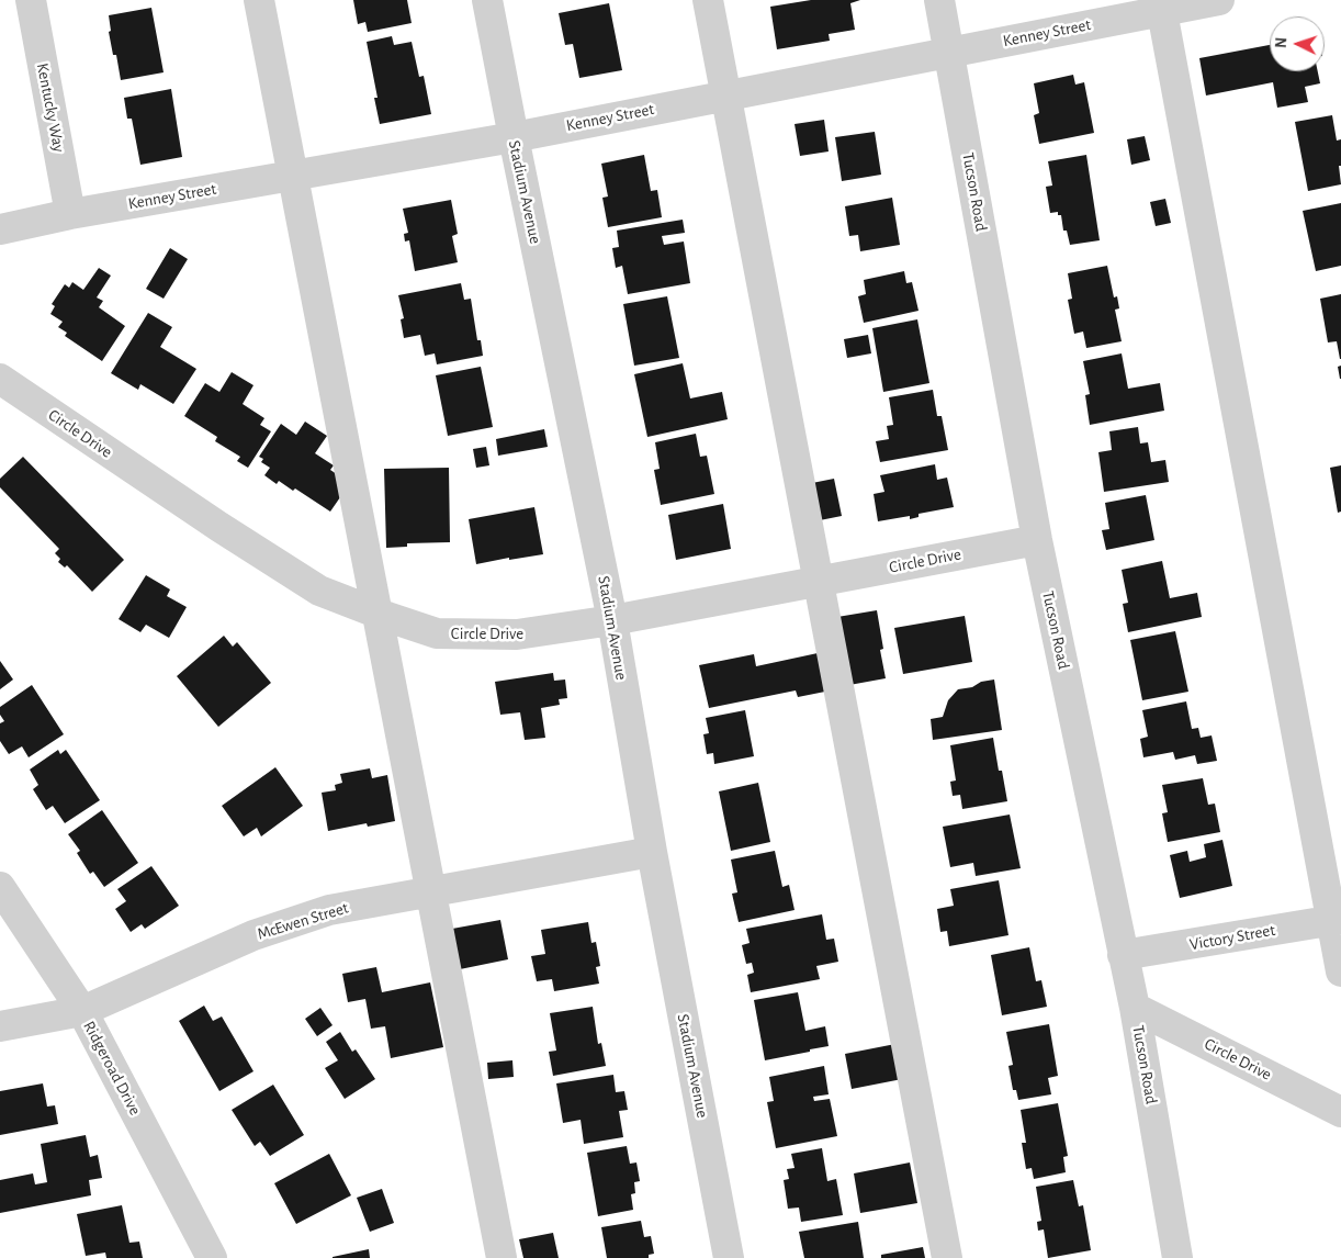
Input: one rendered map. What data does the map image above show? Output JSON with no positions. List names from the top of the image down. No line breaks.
{"streets":{"street":["Kenney Street","Kentucky Way","Stadium Avenue","Tucson Road","Circle Drive","McEwen Street","Victory Street","Ridgeroad Drive"]},"crossings":[["Kenney Street","Kentucky Way"],["Kenney Street","Stadium Avenue"],["Kenney Street","Tucson Road"],["Stadium Avenue","Circle Drive"],["Stadium Avenue","McEwen Street"],["Tucson Road","Circle Drive"],["Tucson Road","Victory Street"],["McEwen Street","Ridgeroad Drive"]],"north":"left"}
